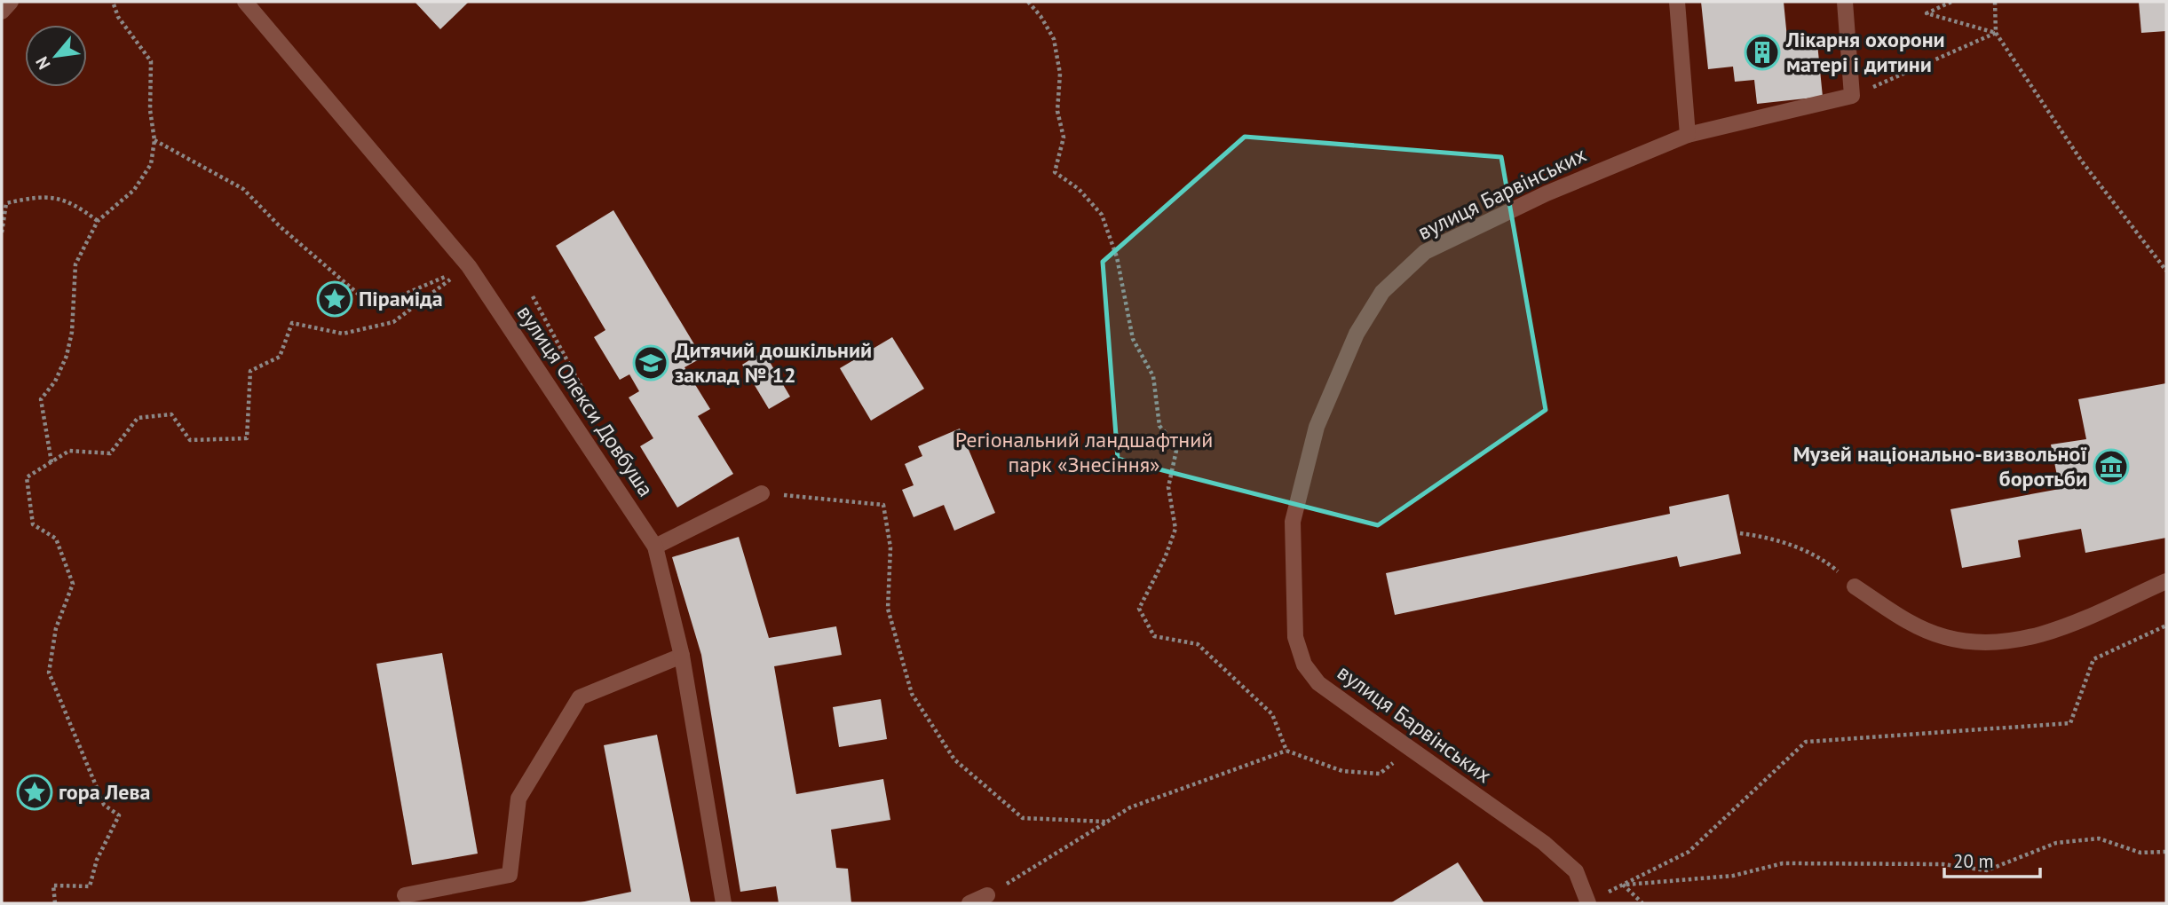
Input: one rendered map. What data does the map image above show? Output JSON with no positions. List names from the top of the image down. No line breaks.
{"streets":{"street":["вулиця Барвінських","вулиця Олекси Довбуша"]},"parks":["Регіональний ландшафтний парк «Знесіння»"],"places":{"building":["Лікарня охорони матері і дитини"],"place":["Піраміда","гора Лева"],"school or university":["Дитячий дошкільний заклад № 12"],"museum":["Музей національно-визвольної боротьби"]},"scale_bar":"20 m","north":"bottom left"}
